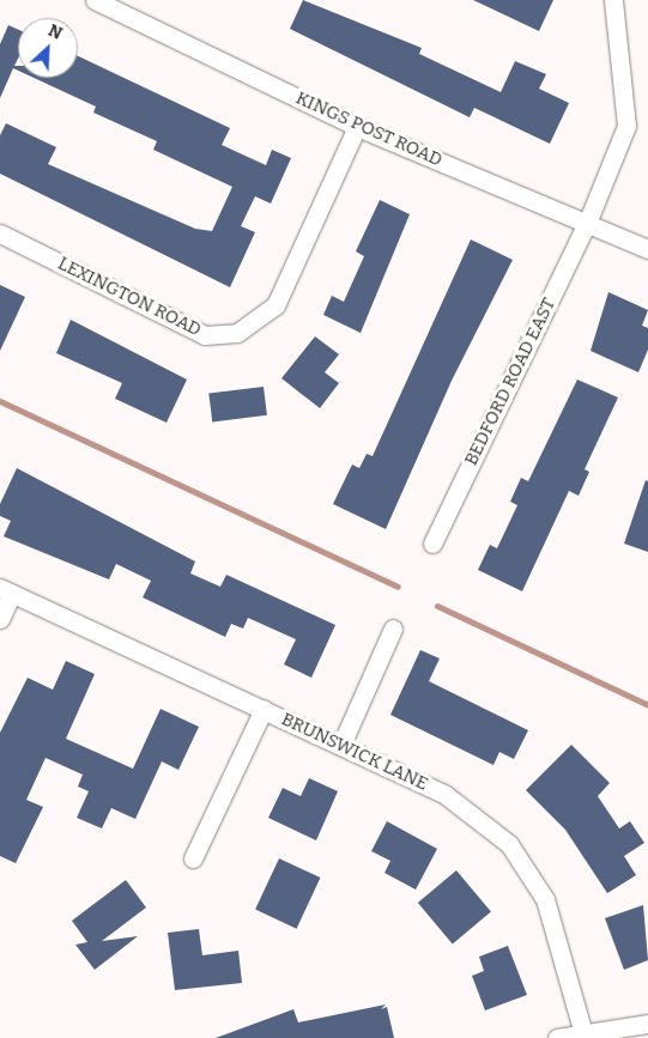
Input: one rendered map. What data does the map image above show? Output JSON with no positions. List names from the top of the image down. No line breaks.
{"streets":{"street":["KINGS POST ROAD","LEXINGTON ROAD","BEDFORD ROAD EAST","BRUNSWICK LANE"]},"crossings":[["KINGS POST ROAD","LEXINGTON ROAD"],["KINGS POST ROAD","BEDFORD ROAD EAST"]],"north":"top right"}
